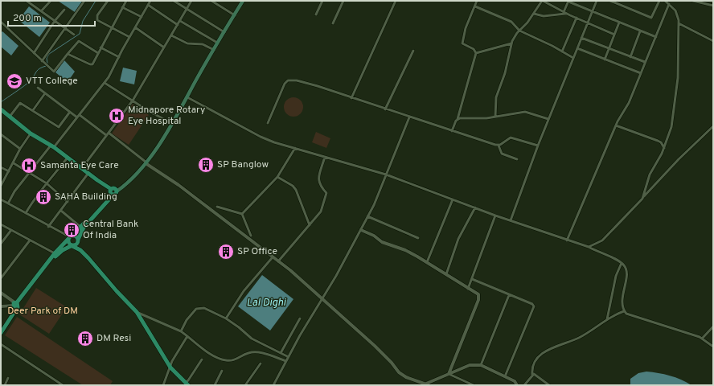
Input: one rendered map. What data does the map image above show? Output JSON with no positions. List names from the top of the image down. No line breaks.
{"water":["Lal Dighi"],"parks":["Deer Park of DM"],"places":{"school or university":["VTT College"],"hospital":["Midnapore Rotary Eye Hospital","Samanta Eye Care"],"building":["SP Banglow","SAHA Building","Central Bank Of India","SP Office","DM Resi"]},"scale_bar":"200 m"}
